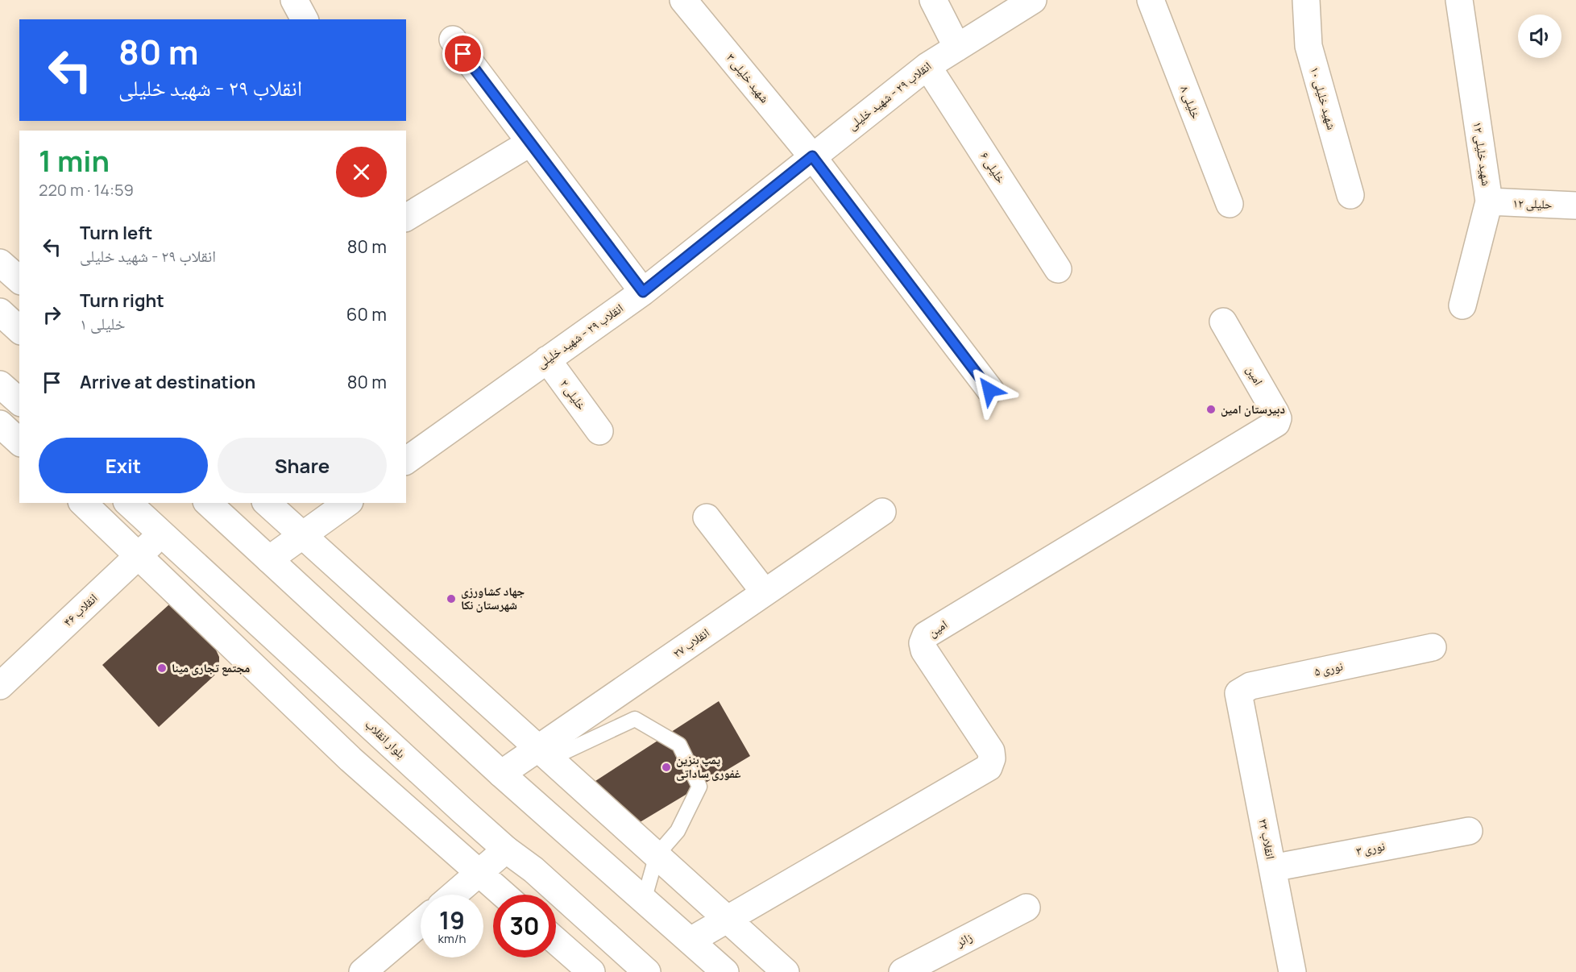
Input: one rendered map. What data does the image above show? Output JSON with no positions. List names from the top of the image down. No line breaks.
{"streets":{"street":["شهید خلیلی ۳","انقلاب ۲۹ - شهید خلیلی","شهید خلیلی ۱۰","خلیلی ۸","شهید خلیلی ۱۲","خلیلی ۶","حلیلی ۱۲","امین","خلیلی ۲","انقلاب ۴۶","انقلاب ۲۷","نوری ۵","بلوار انقلاب","انقلاب ۲۳","نوری ۳","زائر"]},"crossings":[["شهید خلیلی ۳","انقلاب ۲۹ - شهید خلیلی"],["انقلاب ۲۹ - شهید خلیلی","خلیلی ۶"],["انقلاب ۲۹ - شهید خلیلی","خلیلی ۲"],["شهید خلیلی ۱۲","حلیلی ۱۲"],["انقلاب ۴۶","بلوار انقلاب"],["نوری ۵","انقلاب ۲۳"],["انقلاب ۲۳","نوری ۳"]],"places":["دبیرستان امین","جهاد کشاورزی شهرستان نکا","مجتمع تجاری مینا","پمپ بنزین غفوری ساداتی"],"page":{"turn":["80 m","انقلاب ۲۹ - شهید خلیلی"],"heading":["1 min","220 m · 14:59"],"list":[{"name":"Turn left","note":"انقلاب ۲۹ - شهید خلیلی","value":"80 m"},{"name":"Turn right","note":"خلیلی ۱","value":"60 m"},{"name":"Arrive at destination","value":"80 m"}],"buttons":["Exit","Share"],"speed":"19 km/h","limit":"30"}}
